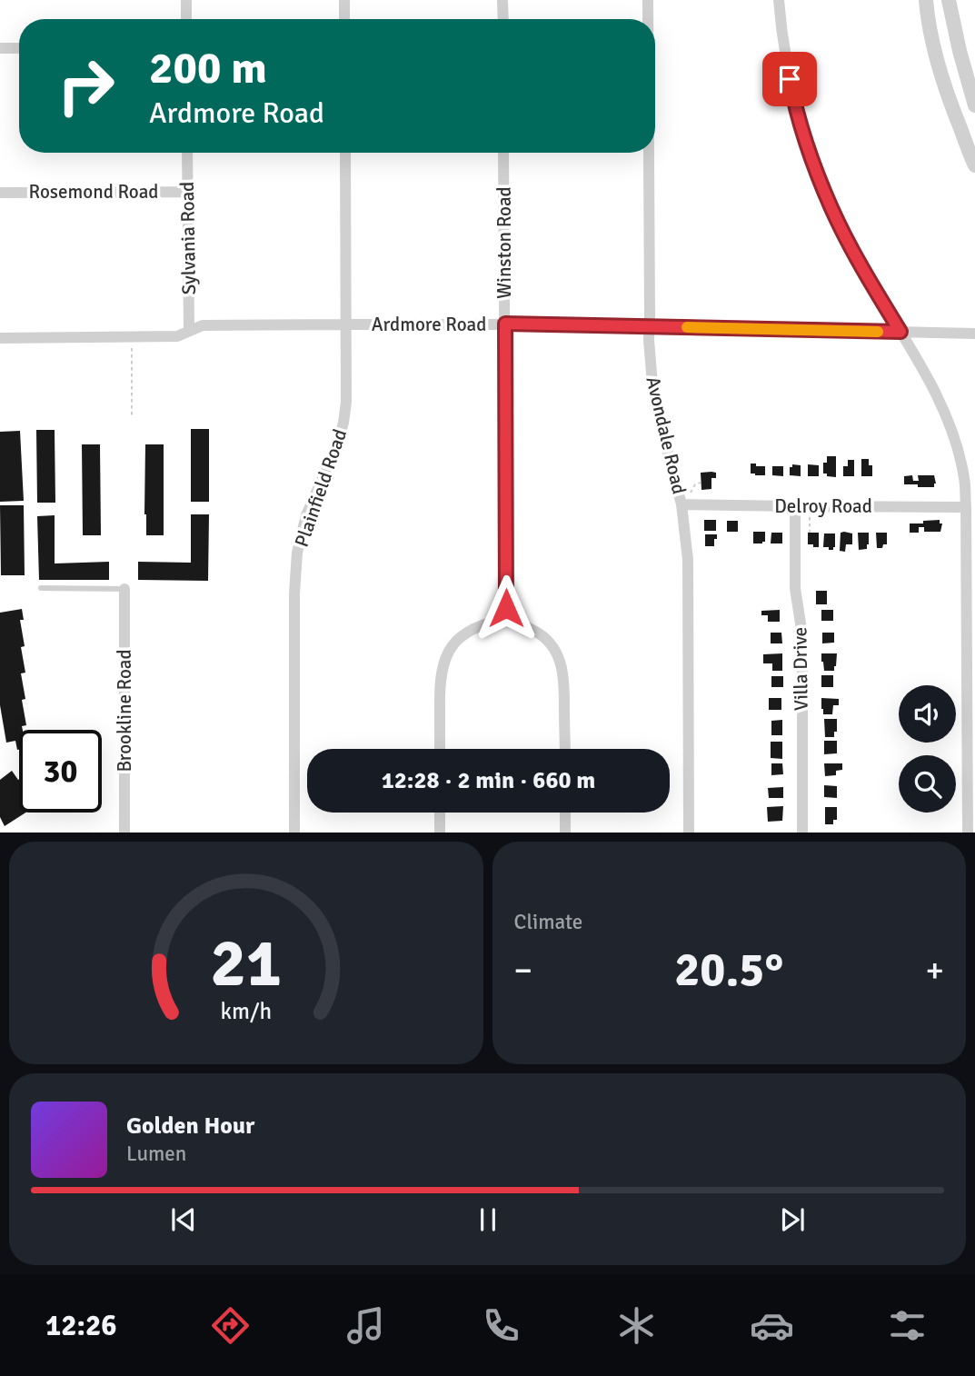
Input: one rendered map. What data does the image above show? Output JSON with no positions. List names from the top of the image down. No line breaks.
{"streets":{"street":["Rosemond Road","Sylvania Road","Winston Road","Ardmore Road","Avondale Road","Plainfield Road","Delroy Road","Villa Drive","Brookline Road"]},"crossings":[["Rosemond Road","Sylvania Road"],["Sylvania Road","Ardmore Road"],["Winston Road","Ardmore Road"],["Ardmore Road","Avondale Road"],["Ardmore Road","Plainfield Road"],["Avondale Road","Delroy Road"],["Delroy Road","Villa Drive"]],"page":{"turn":["200 m","Ardmore Road"],"limit":"30","trip":"12:28 · 2 min · 660 m","tile":"Climate","heat":["−","20.5°","+"],"song":["Golden Hour","Lumen"],"tabs":"12:26","gauge":["21","km/h"]}}
